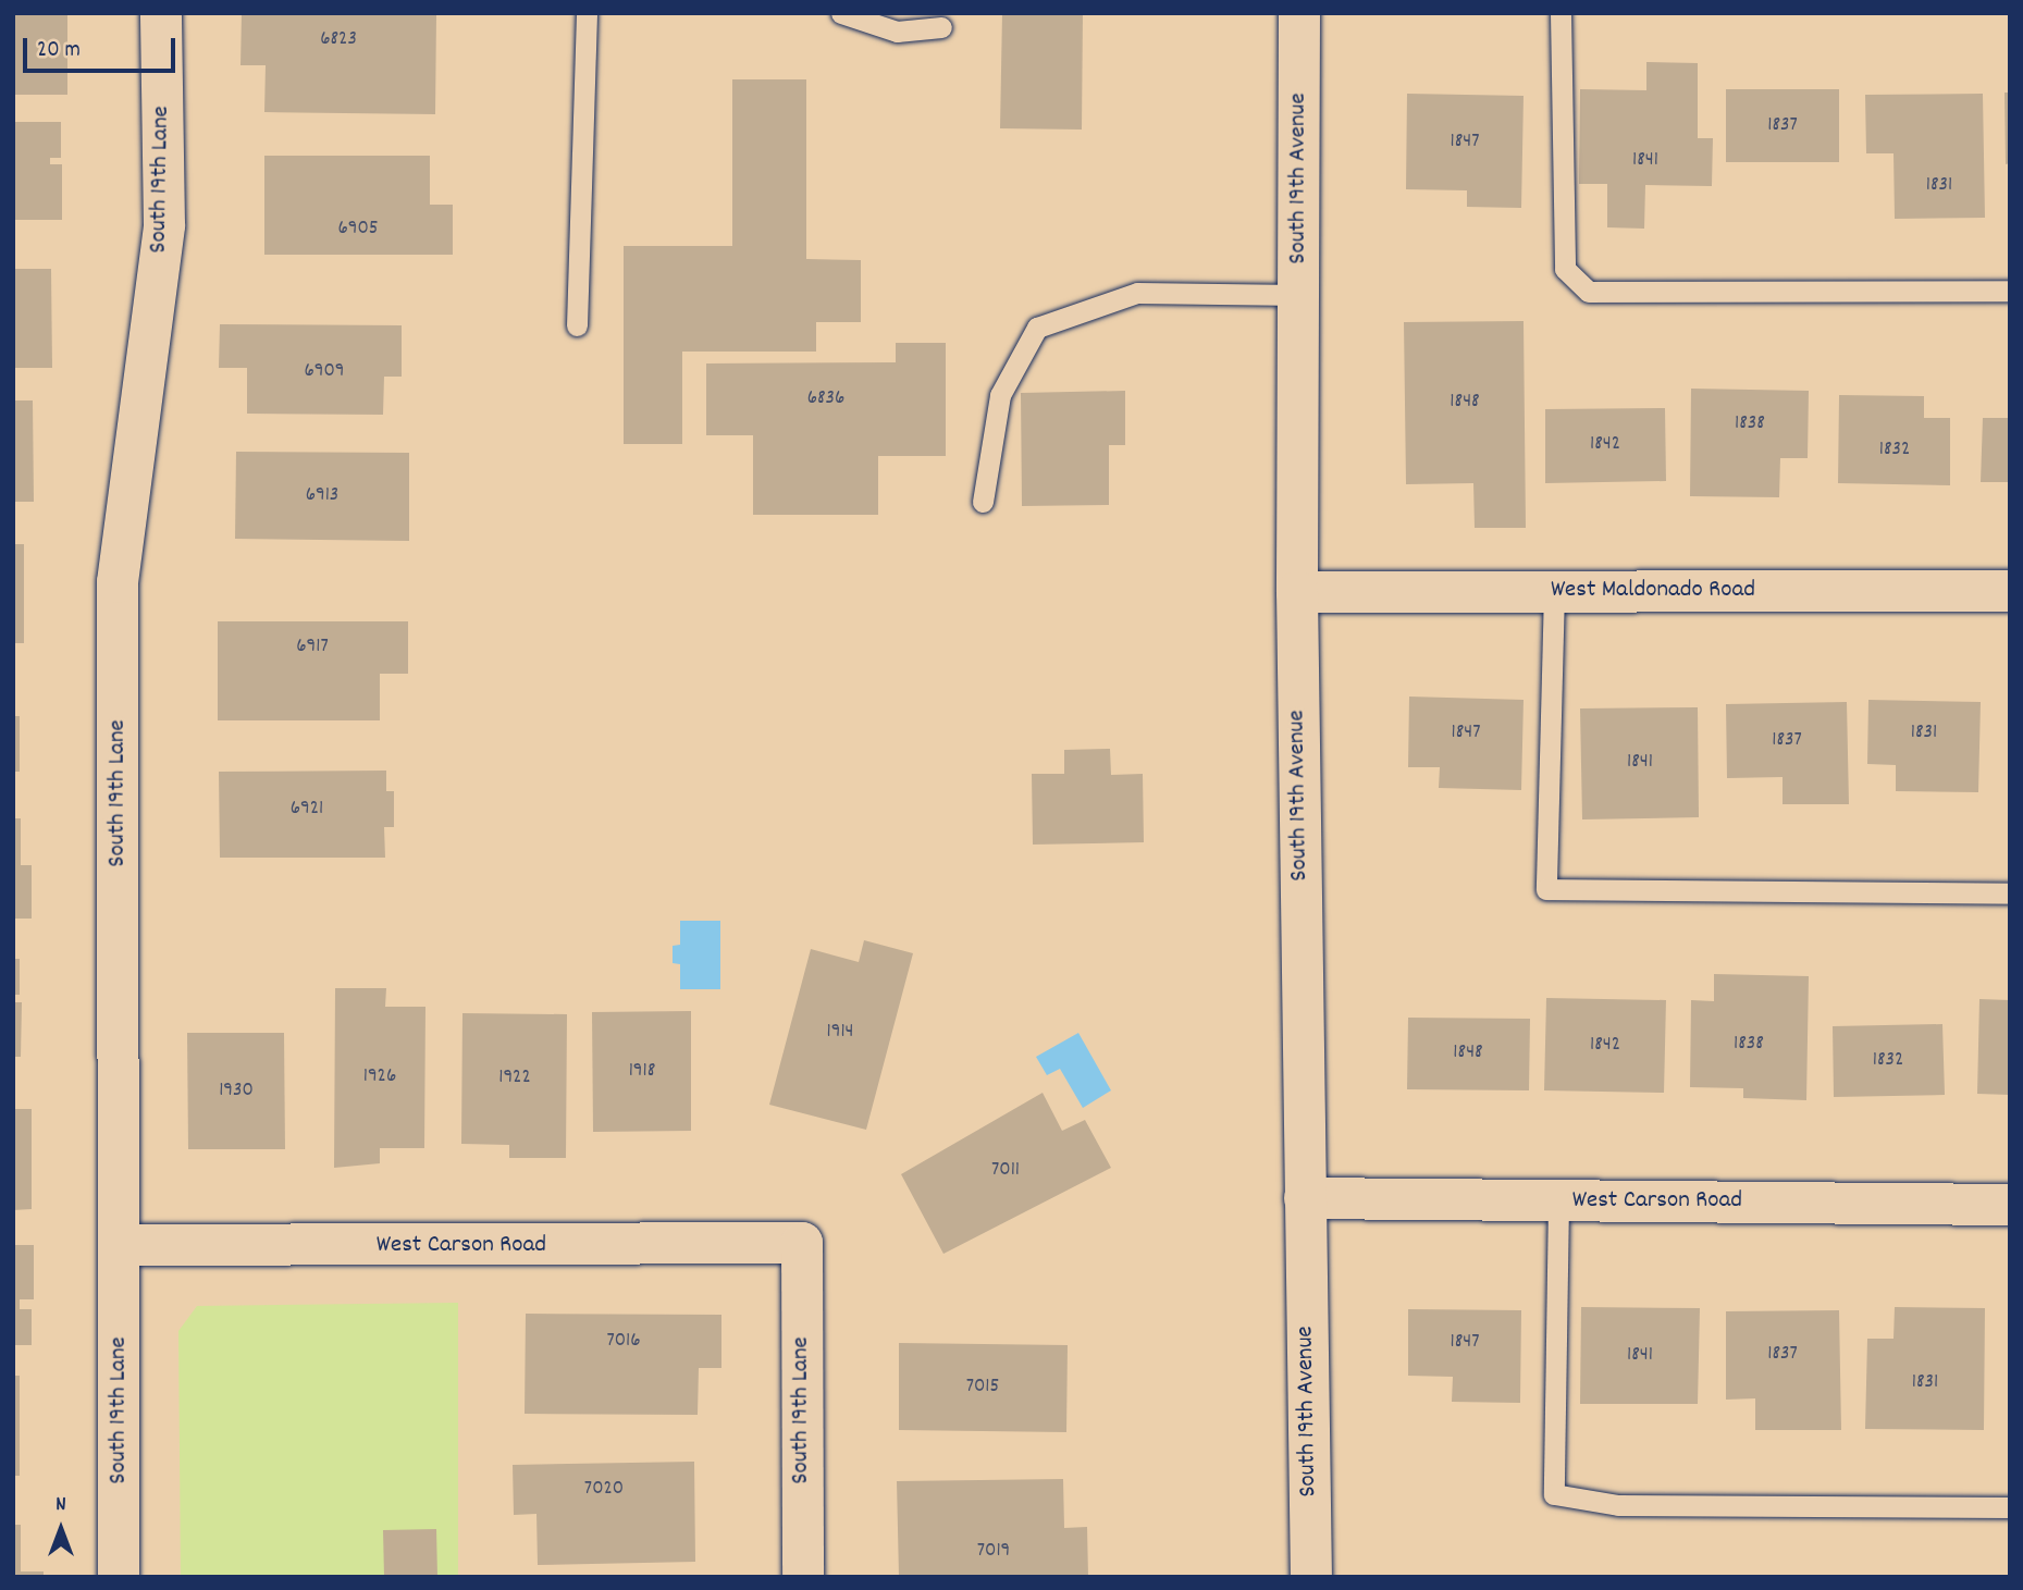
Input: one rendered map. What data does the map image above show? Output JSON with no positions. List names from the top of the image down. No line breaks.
{"streets":{"street":["South 19th Avenue","South 19th Lane","West Maldonado Road","West Carson Road"]},"crossings":[["South 19th Avenue","West Maldonado Road"],["South 19th Avenue","West Carson Road"],["South 19th Lane","West Carson Road"]],"house_numbers":["6823","1837","1847","1841","1831","6905","6909","6836","1848","1838","1842","1832","6913","6917","1847","1831","1837","1841","6921","1914","1838","1842","1848","1832","1918","1926","1922","1930","7011","7016","1847","1837","1841","1831","7015","7020","7019"],"scale_bar":"20 m","north":"top"}
